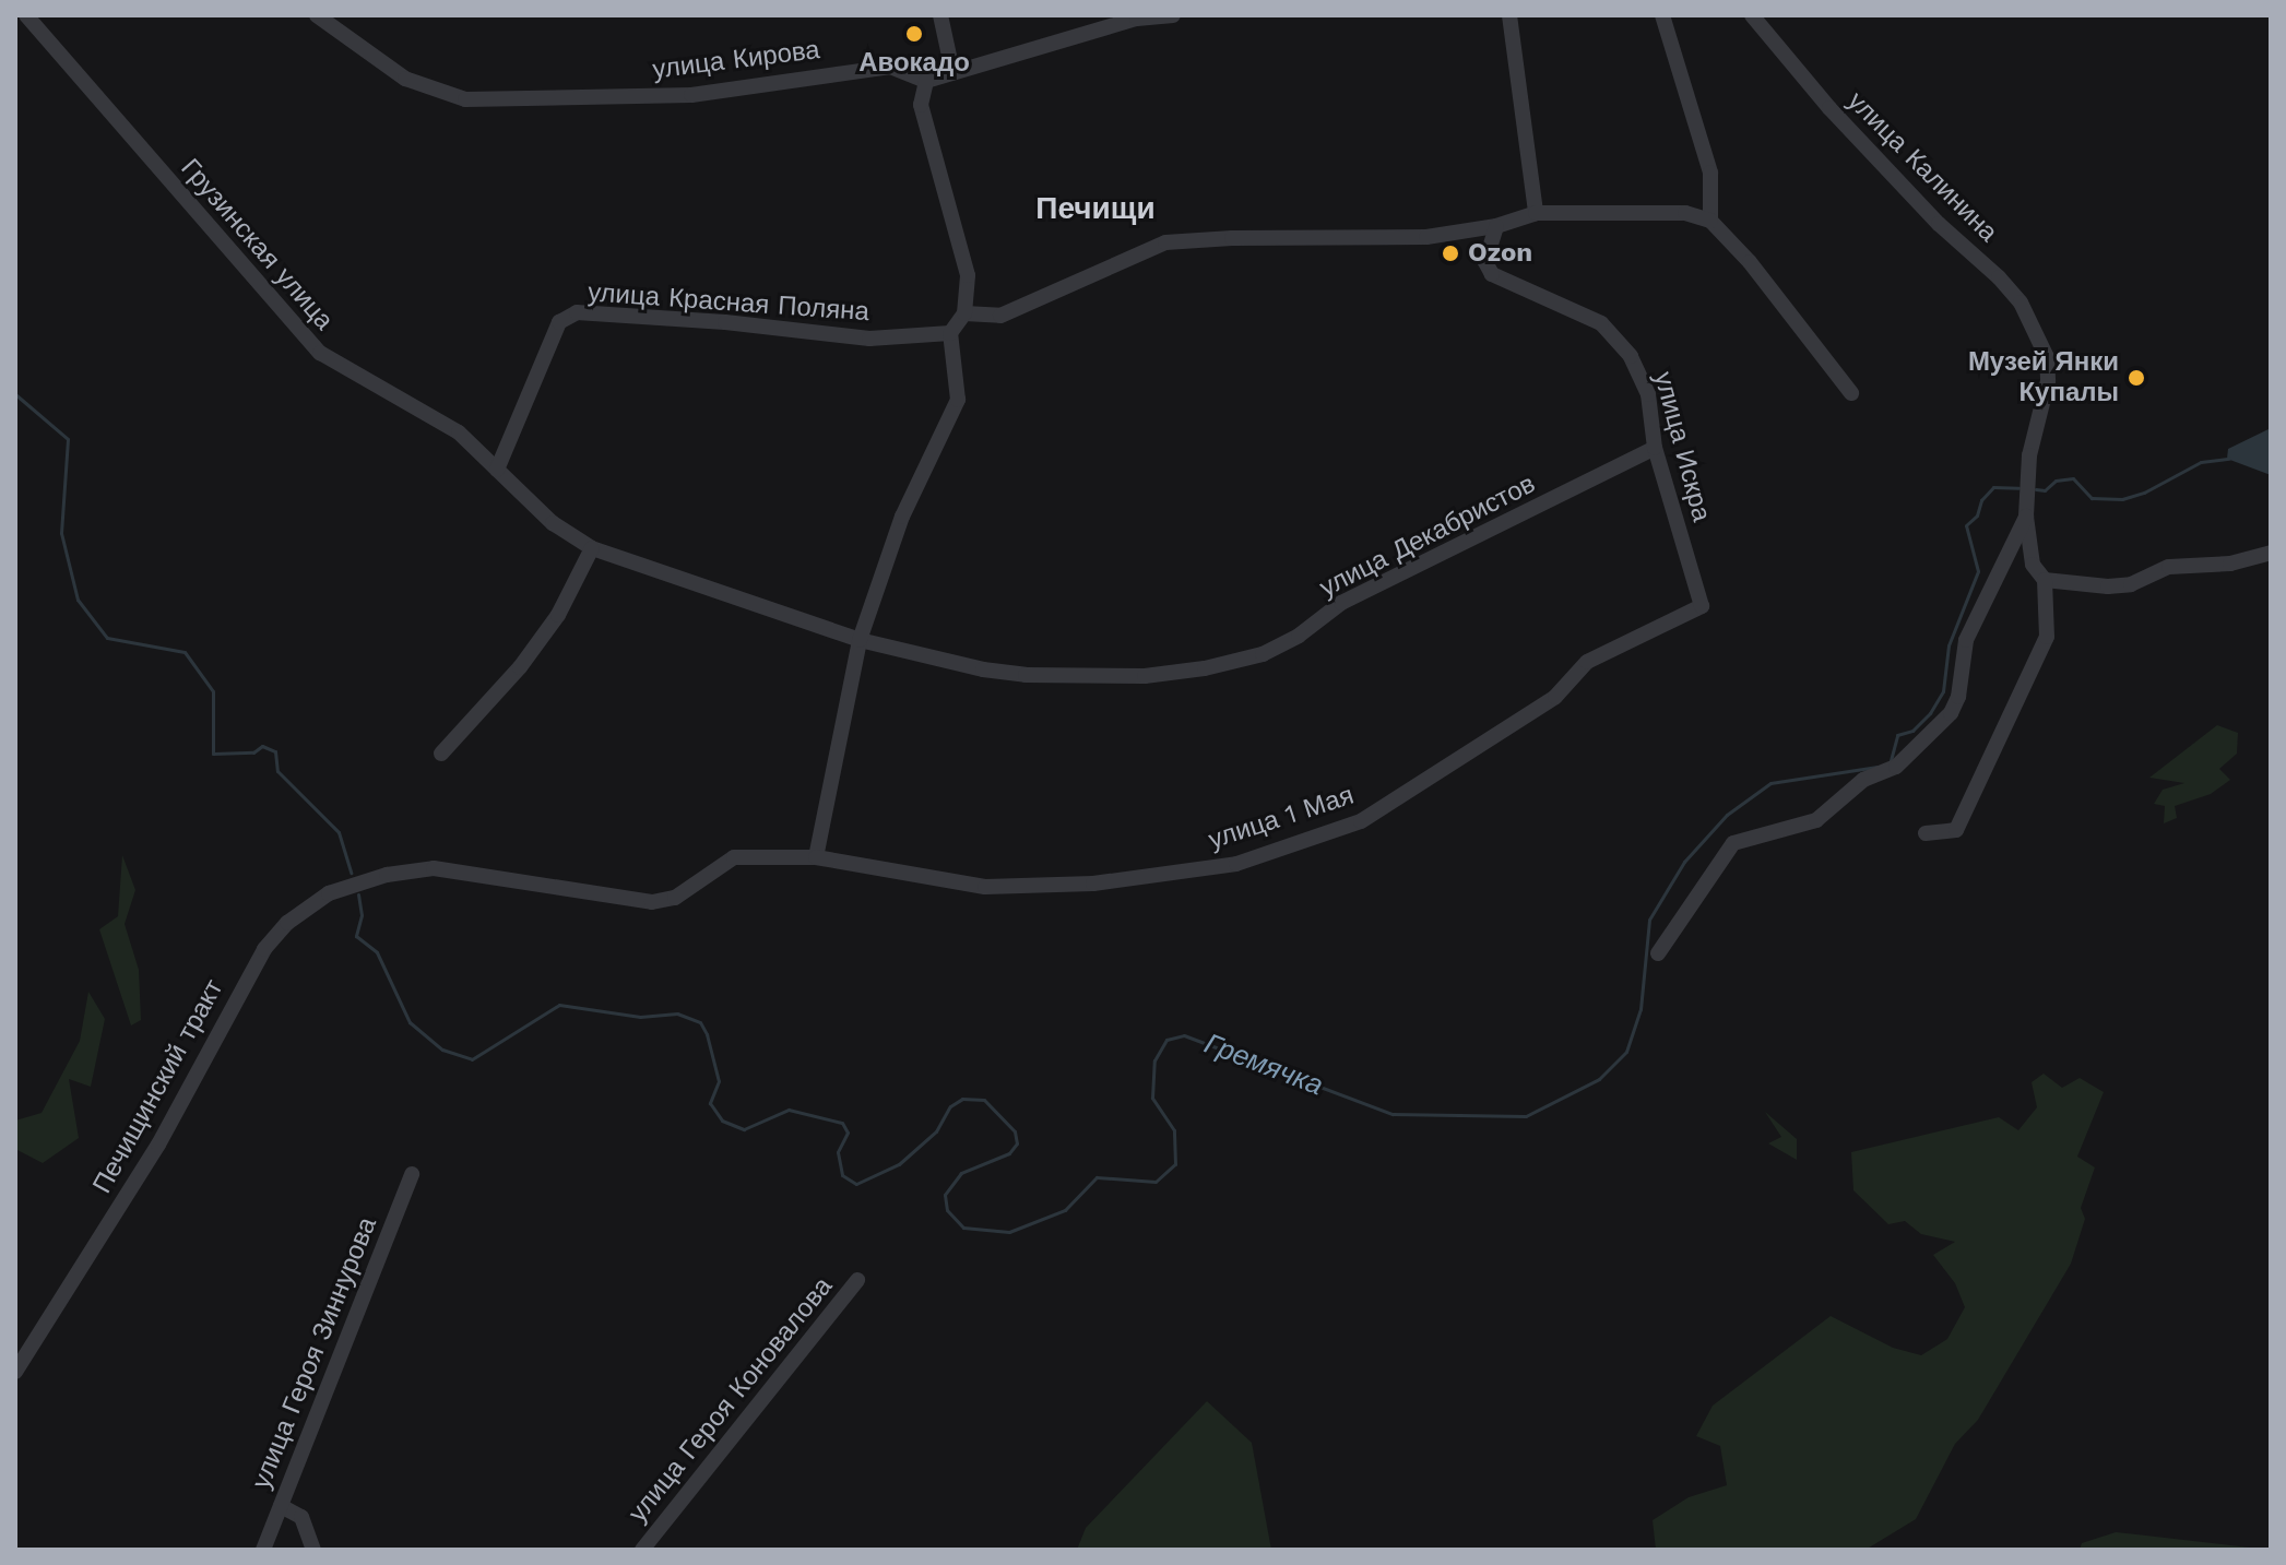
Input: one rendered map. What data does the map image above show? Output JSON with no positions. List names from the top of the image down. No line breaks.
{"streets":{"street":["улица Кирова","улица Калинина","Грузинская улица","улица Красная Поляна","улица Искра","улица Декабристов","улица 1 Мая","Печищинский тракт","улица Героя Зиннурова","улица Героя Коновалова"]},"crossings":[["Грузинская улица","улица Красная Поляна"],["Грузинская улица","улица Декабристов"],["улица Искра","улица Декабристов"],["улица Искра","улица 1 Мая"],["улица 1 Мая","Печищинский тракт"]],"districts":["Печищи"],"water":["Гремячка"],"places":["Авокадо","Ozon","Музей Янки Купалы"]}
